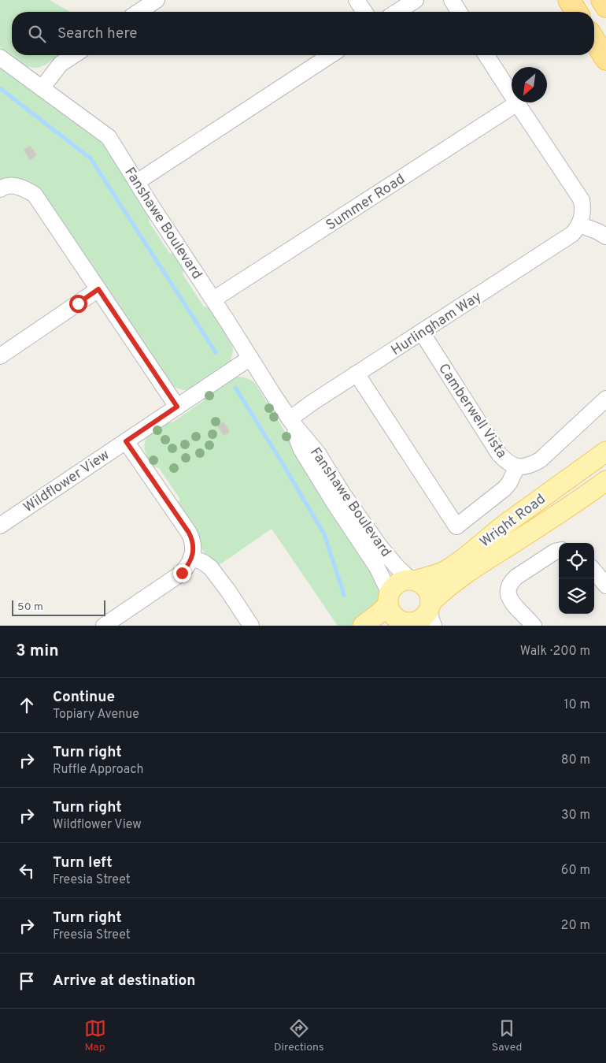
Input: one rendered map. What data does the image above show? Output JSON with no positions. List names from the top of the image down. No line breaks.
{"streets":{"main road":["Wright Road"],"street":["Summer Road","Fanshawe Boulevard","Hurlingham Way","Camberwell Vista","Wildflower View"]},"crossings":[["Summer Road","Fanshawe Boulevard"],["Fanshawe Boulevard","Hurlingham Way"],["Fanshawe Boulevard","Wildflower View"],["Fanshawe Boulevard","Wright Road"],["Hurlingham Way","Camberwell Vista"]],"scale_bar":"50 m","north":"bottom left","page":{"search":"Search here","scale":"50 m","heading":["3 min","Walk · 200 m"],"list":[["Continue","Topiary Avenue","10 m"],["Turn right","Ruffle Approach","80 m"],["Turn right","Wildflower View","30 m"],["Turn left","Freesia Street","60 m"],["Turn right","Freesia Street","20 m"],"Arrive at destination"],"nav":["Map","Directions","Saved"]}}
